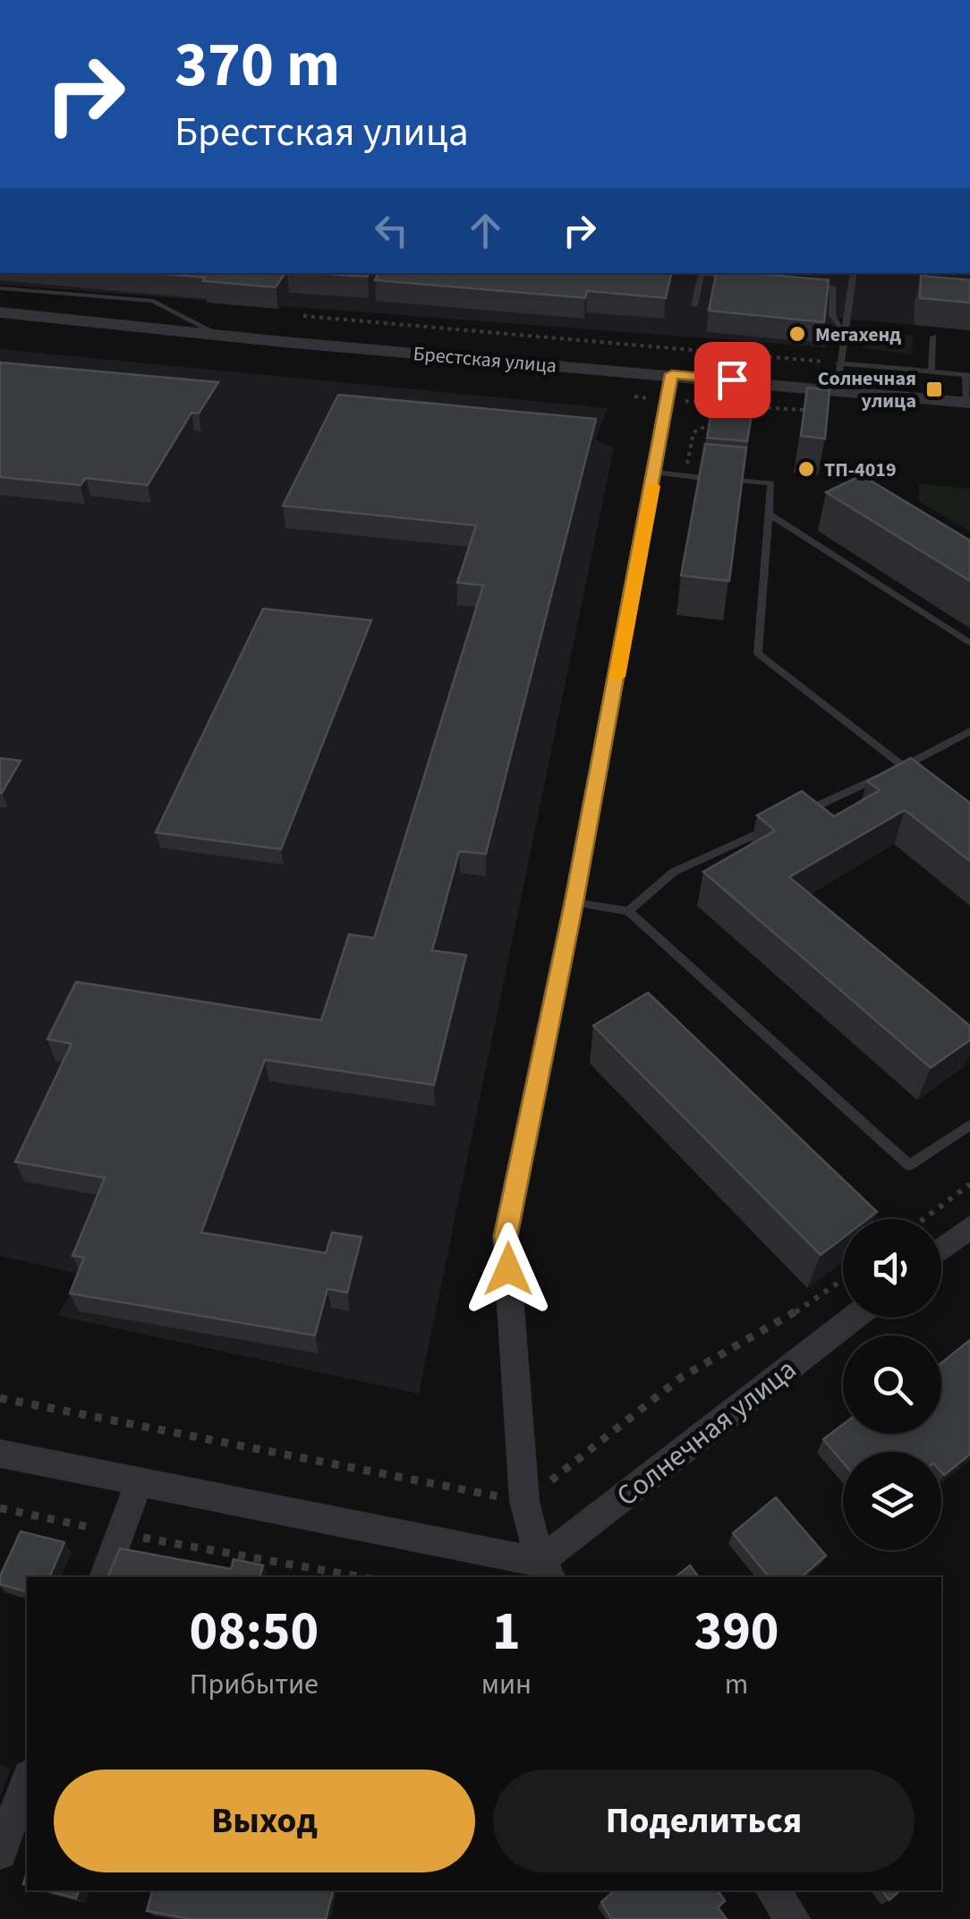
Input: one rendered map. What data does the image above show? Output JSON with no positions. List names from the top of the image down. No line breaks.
{"streets":{"street":["Брестская улица","Солнечная улица"]},"places":{"other":["Мегахенд","ТП-4019"],"transit":["Солнечная улица"]},"page":{"turn":["370 m","Брестская улица"],"eta":["08:50","Прибытие","1","мин","390","m"],"buttons":["Выход","Поделиться"]}}
